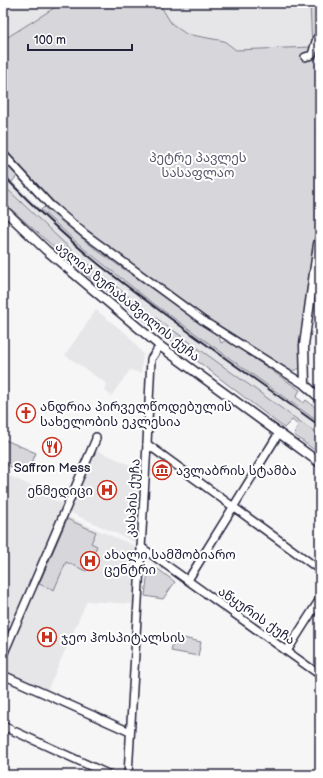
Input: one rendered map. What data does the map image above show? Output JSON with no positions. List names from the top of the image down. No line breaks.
{"streets":{"street":["ავლიპ ზურაბაშვილის ქუჩა","კასპის ქუჩა","აწყურის ქუჩა"]},"crossings":[["ავლიპ ზურაბაშვილის ქუჩა","კასპის ქუჩა"],["კასპის ქუჩა","აწყურის ქუჩა"]],"parks":["პეტრე პავლეს სასაფლაო"],"places":{"church":["ანდრია პირველწოდებულის სახელობის ეკლესია"],"restaurant":["Saffron Mess"],"museum":["ავლაბრის სტამბა"],"hospital":["ენმედიცი","ახალი სამშობიარო ცენტრი","ჯეო ჰოსპიტალსის"]},"scale_bar":"100 m"}
